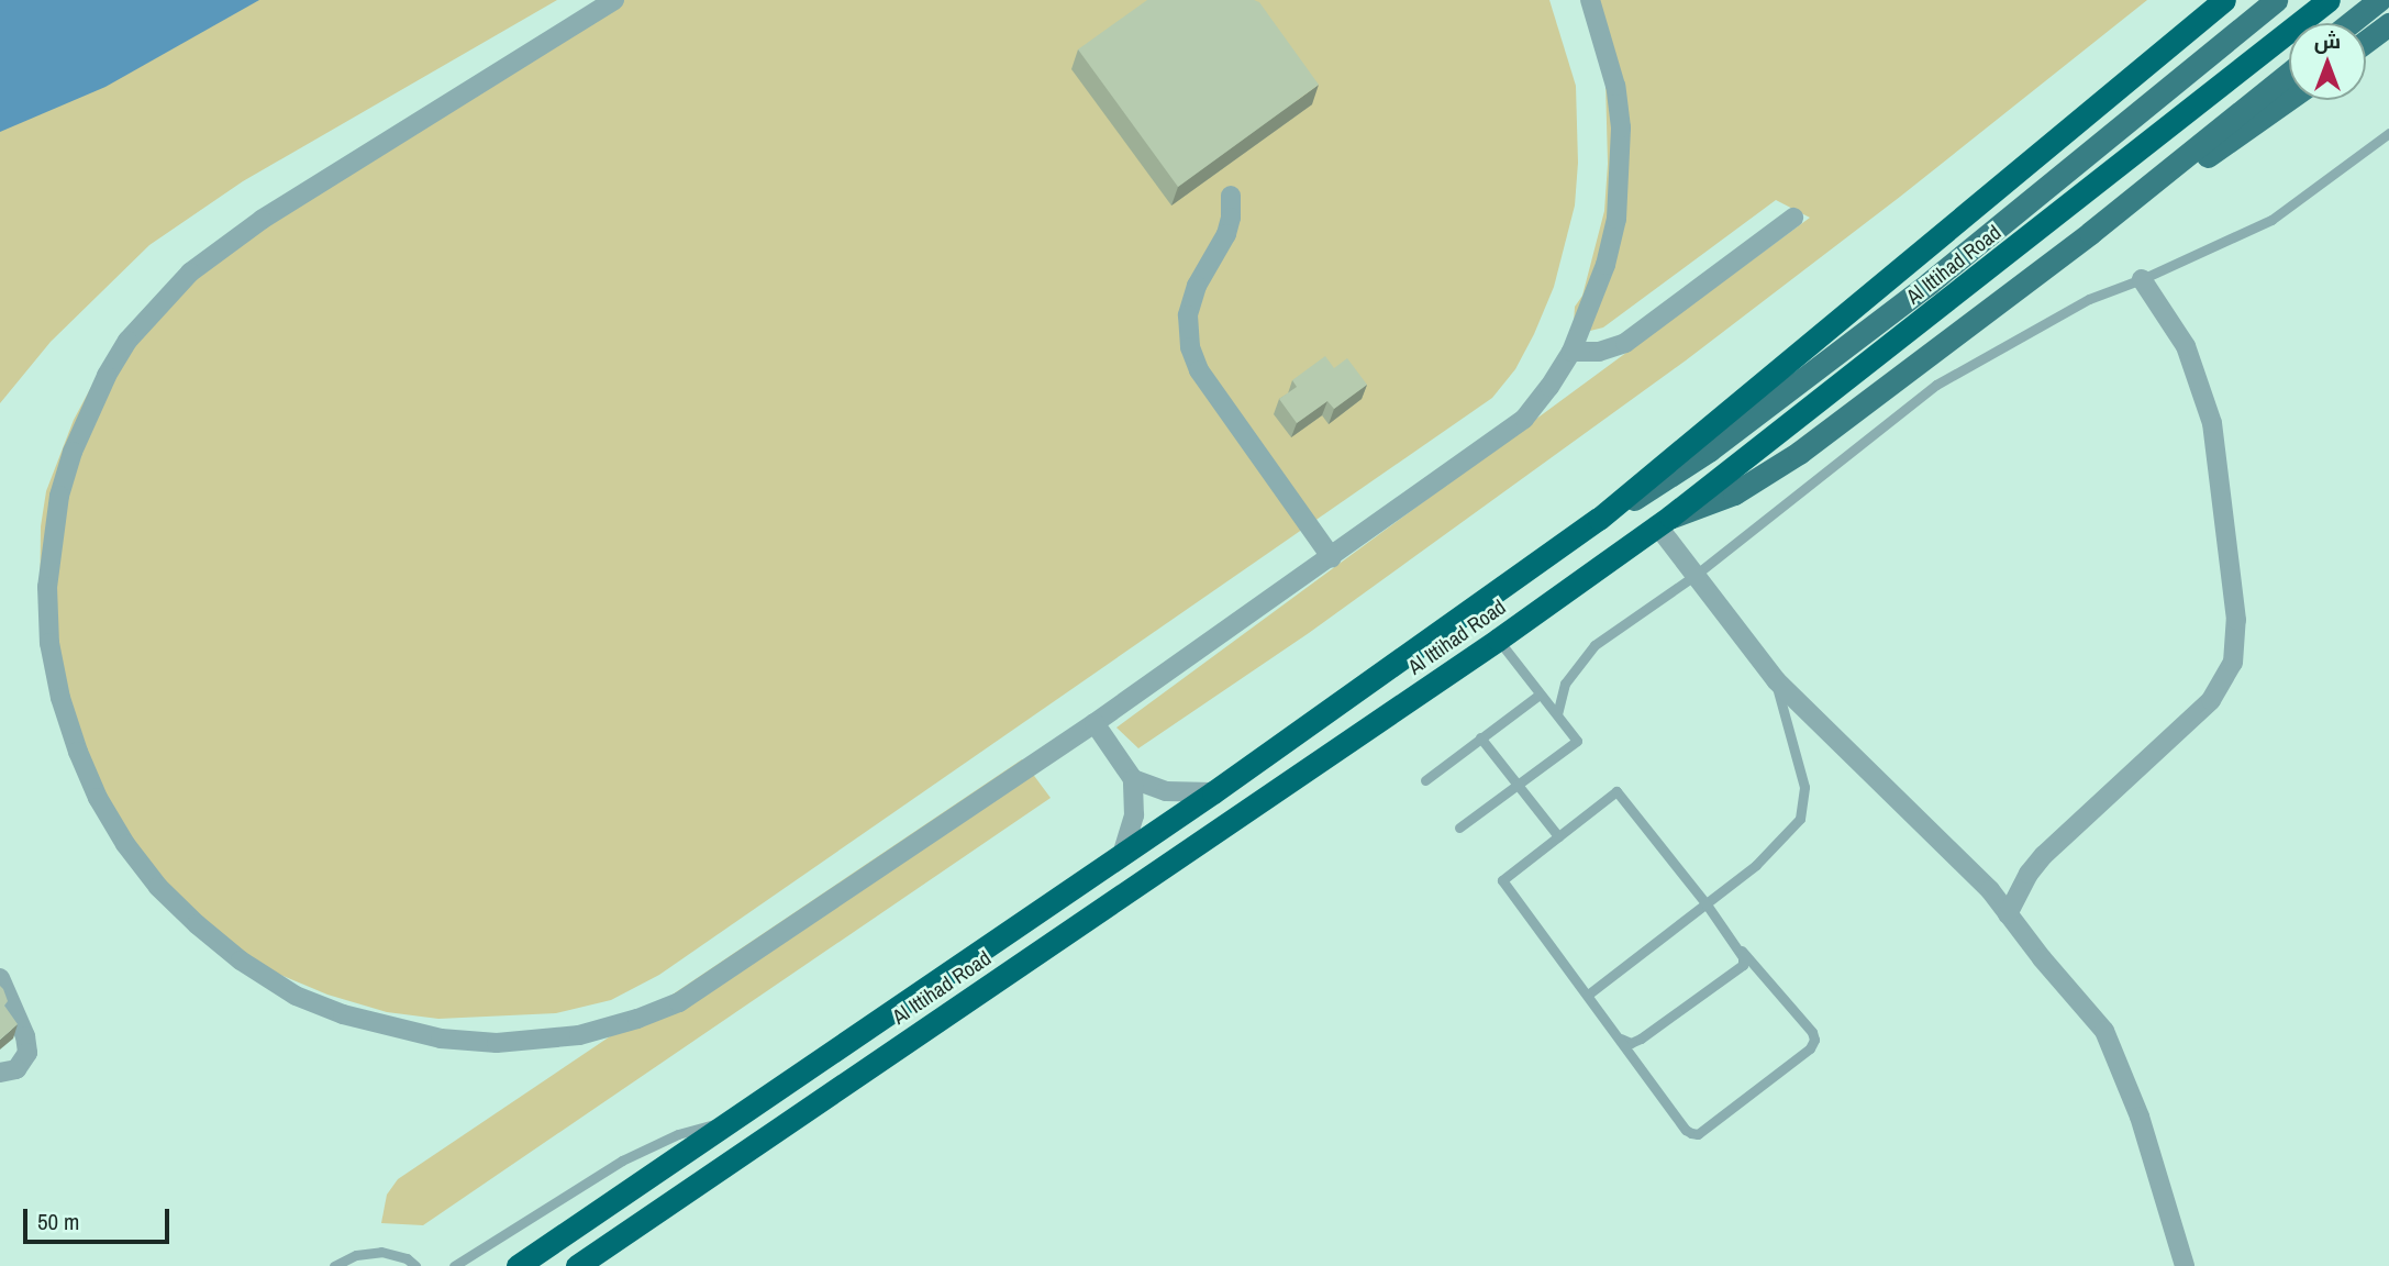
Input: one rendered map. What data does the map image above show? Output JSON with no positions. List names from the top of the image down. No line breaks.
{"streets":{"highway":["Al Ittihad Road"]},"scale_bar":"50 m","north":"top"}
